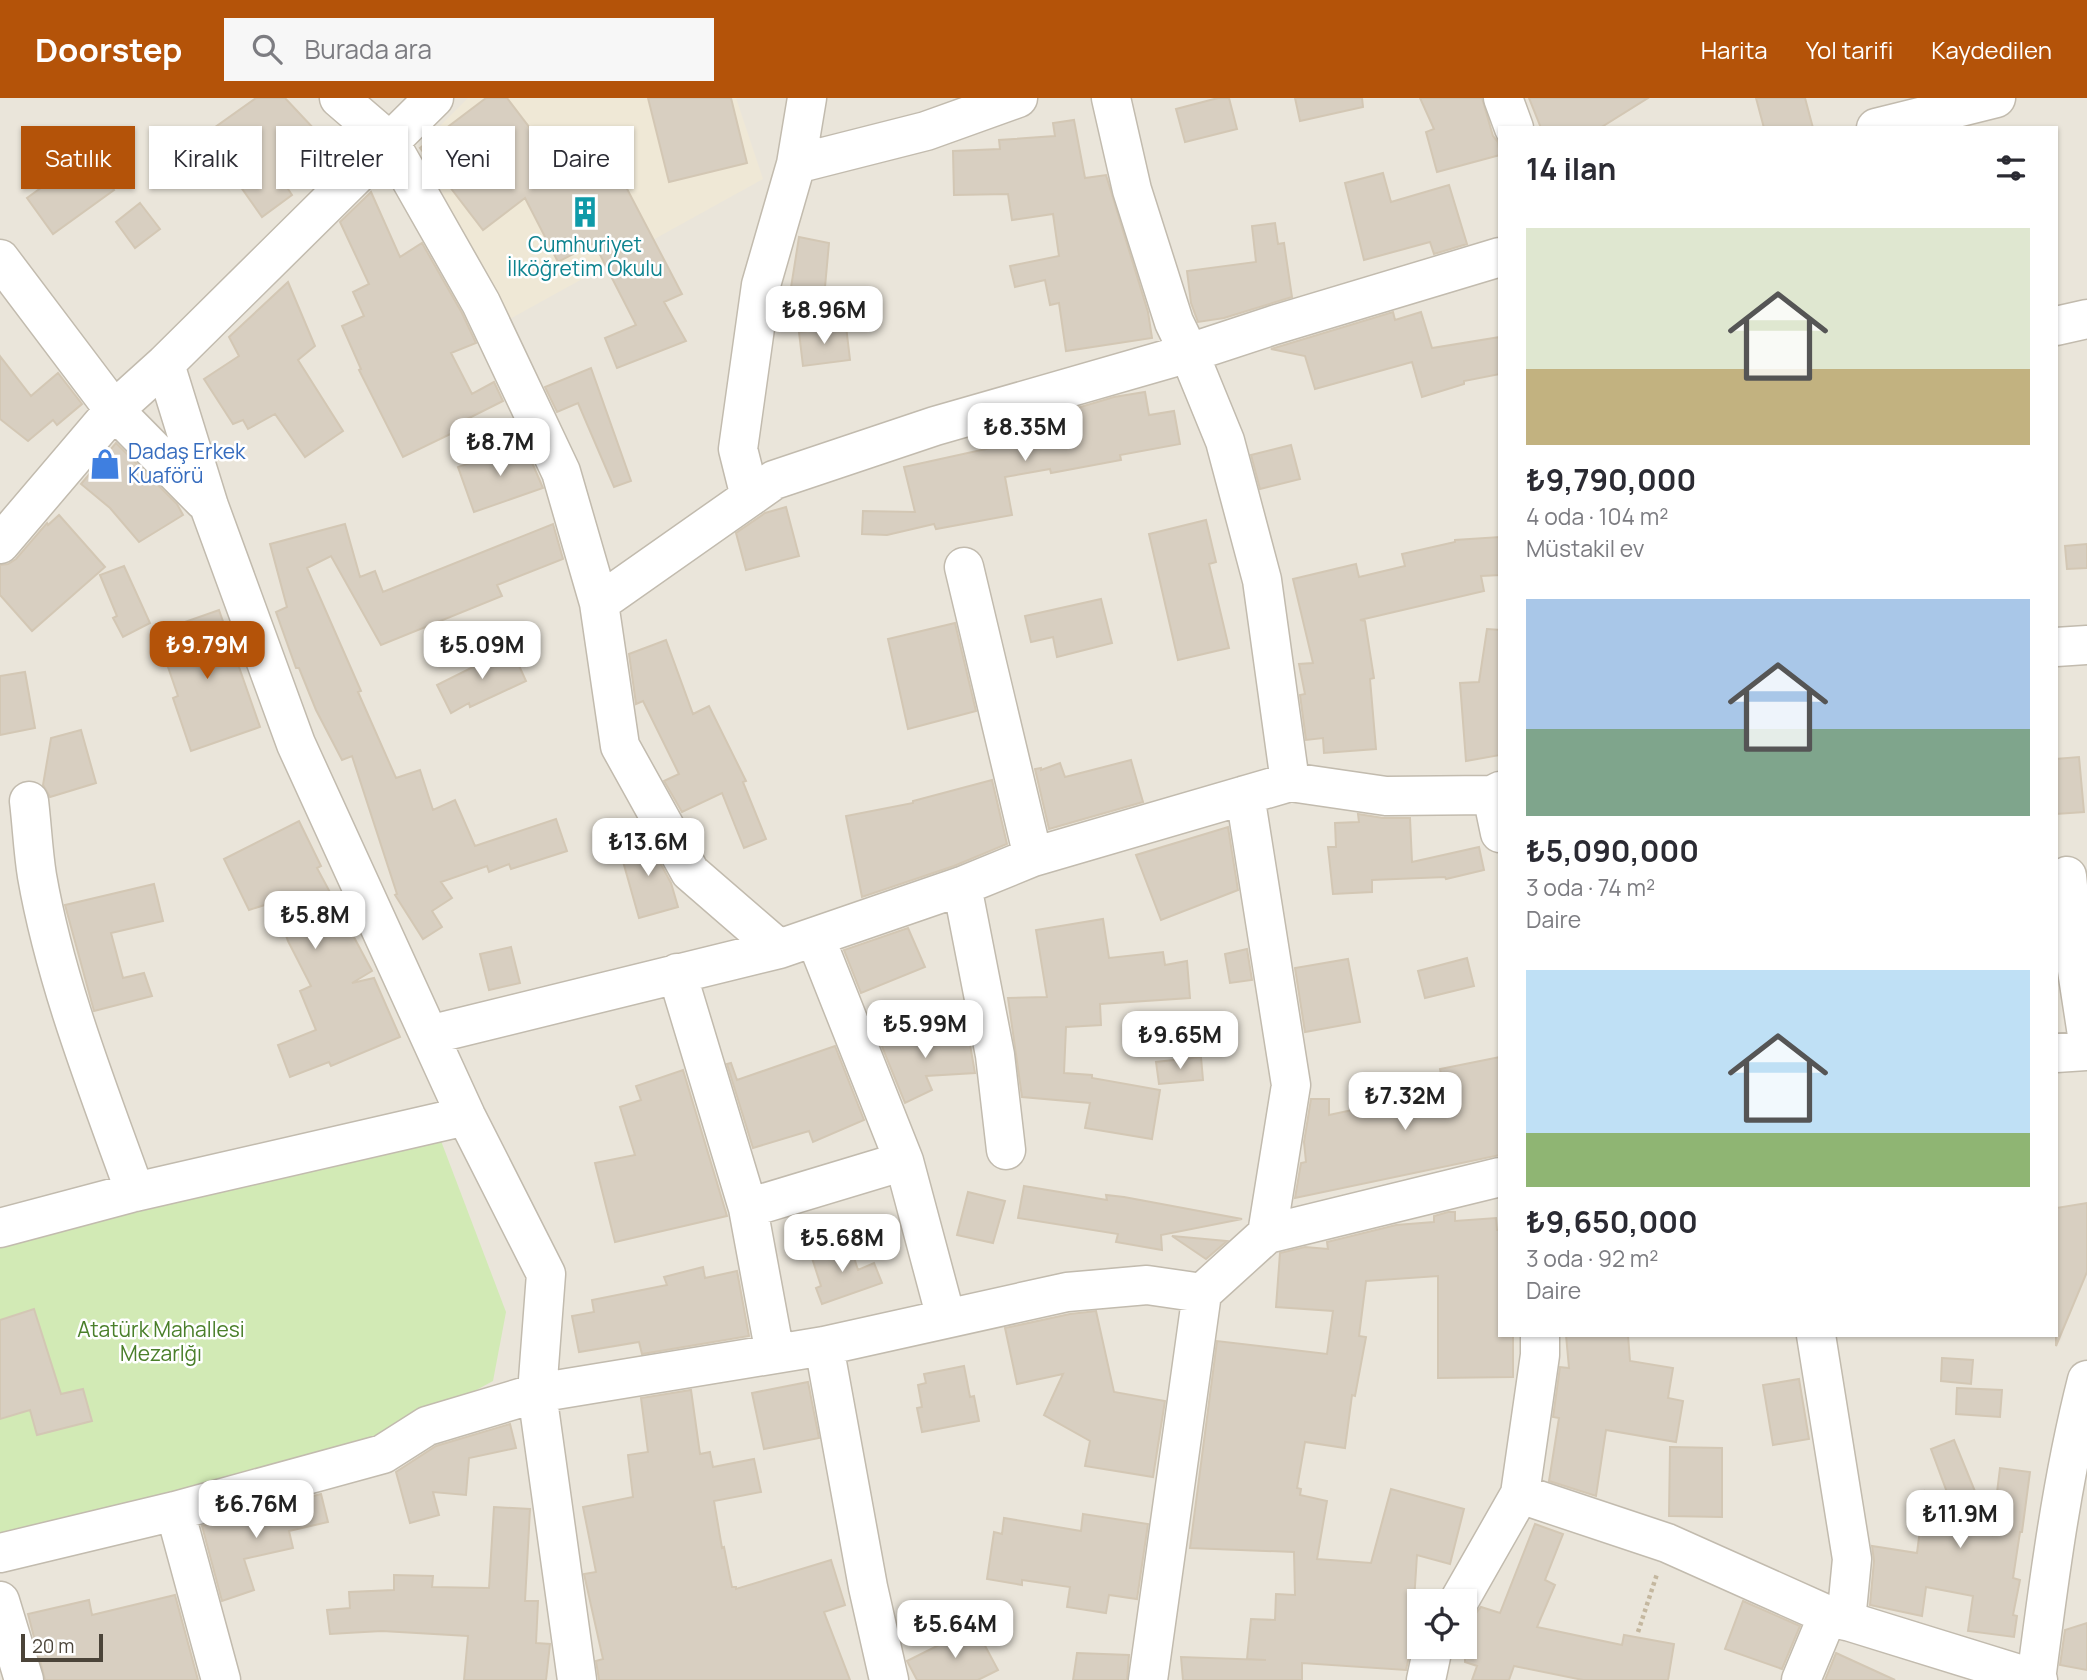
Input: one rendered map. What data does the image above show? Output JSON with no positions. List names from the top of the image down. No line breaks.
{"parks":["Atatürk Mahallesi Mezarlğı"],"places":{"building":["Cumhuriyet İlköğretim Okulu"],"shop":["Dadaş Erkek Kuaförü"]},"scale_bar":"20 m","page":{"header":"Doorstep","search":"Burada ara","nav":["Harita","Yol tarifi","Kaydedilen"],"chip":["Satılık","Kiralık","Filtreler","Yeni","Daire"],"heading":"14 ilan","list":[{"name":"₺9,790,000","note":"4 oda · 104 m² · Müstakil ev"},{"name":"₺5,090,000","note":"3 oda · 74 m² · Daire"},{"name":"₺9,650,000","note":"3 oda · 92 m² · Daire"}],"price":["₺8.96M","₺8.35M","₺8.7M","₺9.79M","₺5.09M","₺13.6M","₺5.8M","₺5.99M","₺9.65M","₺7.32M","₺5.68M","₺6.76M","₺11.9M","₺5.64M"],"scale":"20 m"}}
